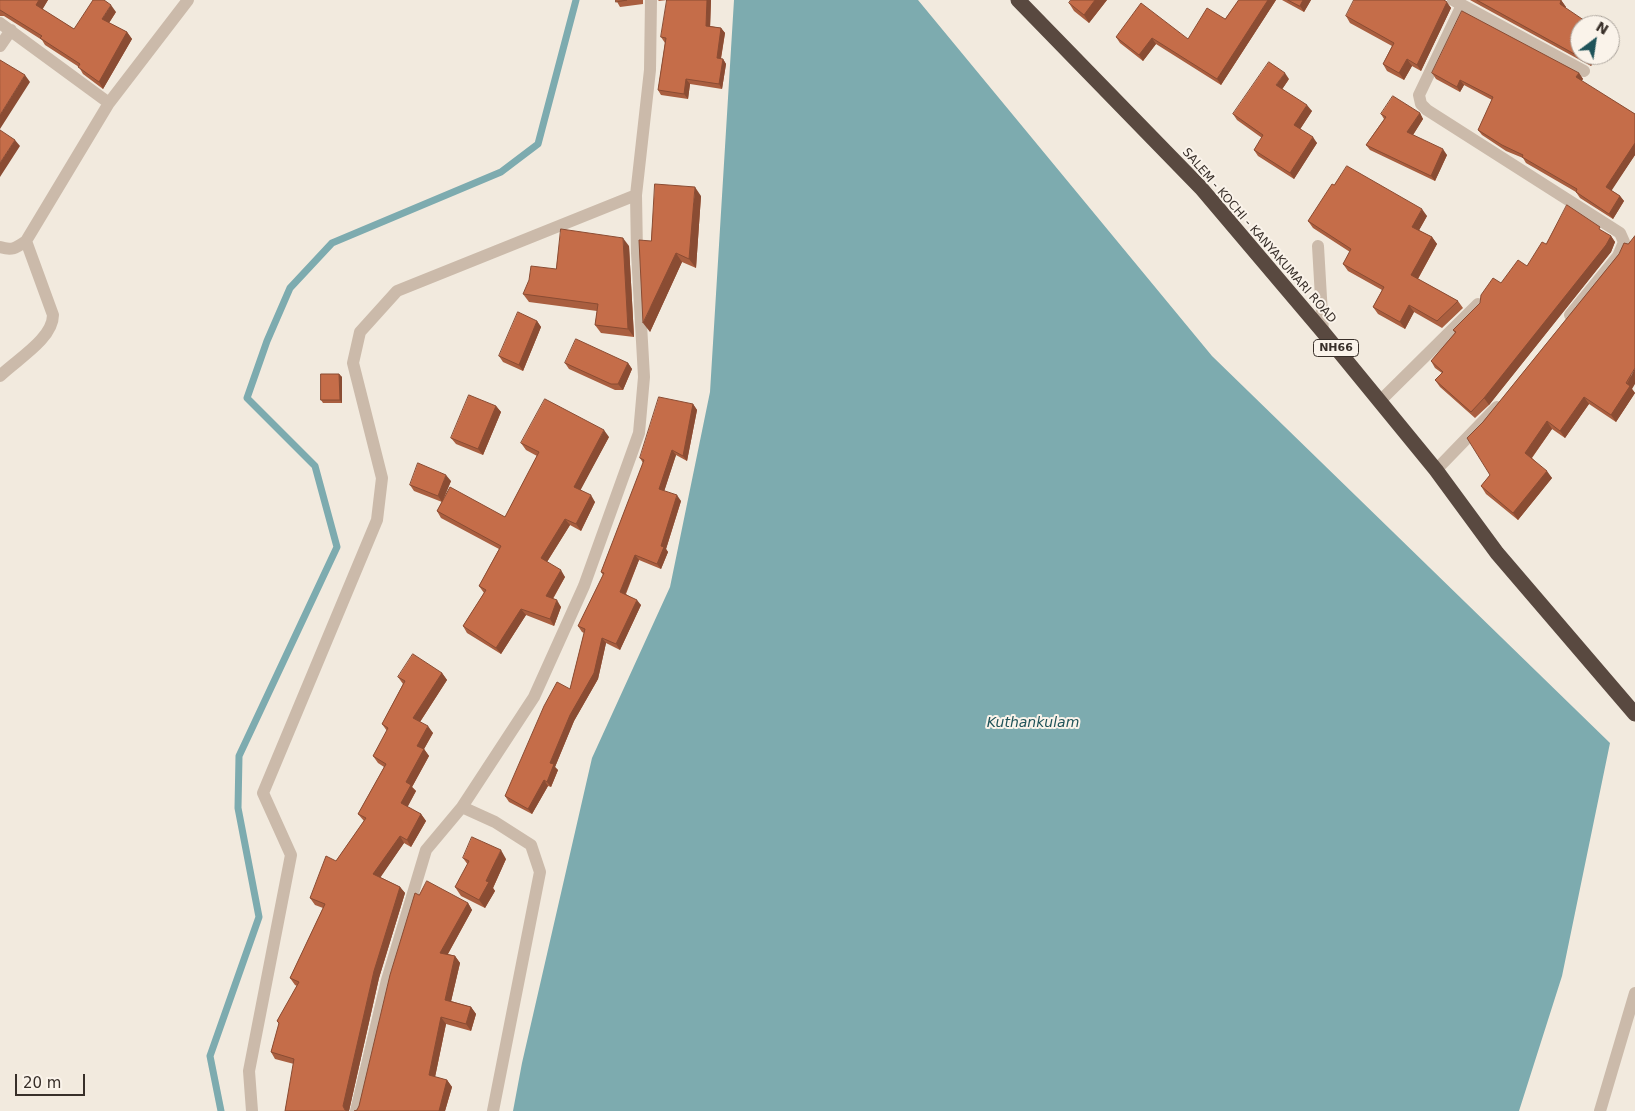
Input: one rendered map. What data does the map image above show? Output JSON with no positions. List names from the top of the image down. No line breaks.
{"streets":{"highway":["SALEM - KOCHI - KANYAKUMARI ROAD","NH66"]},"water":["Kuthankulam"],"scale_bar":"20 m","north":"top right"}
